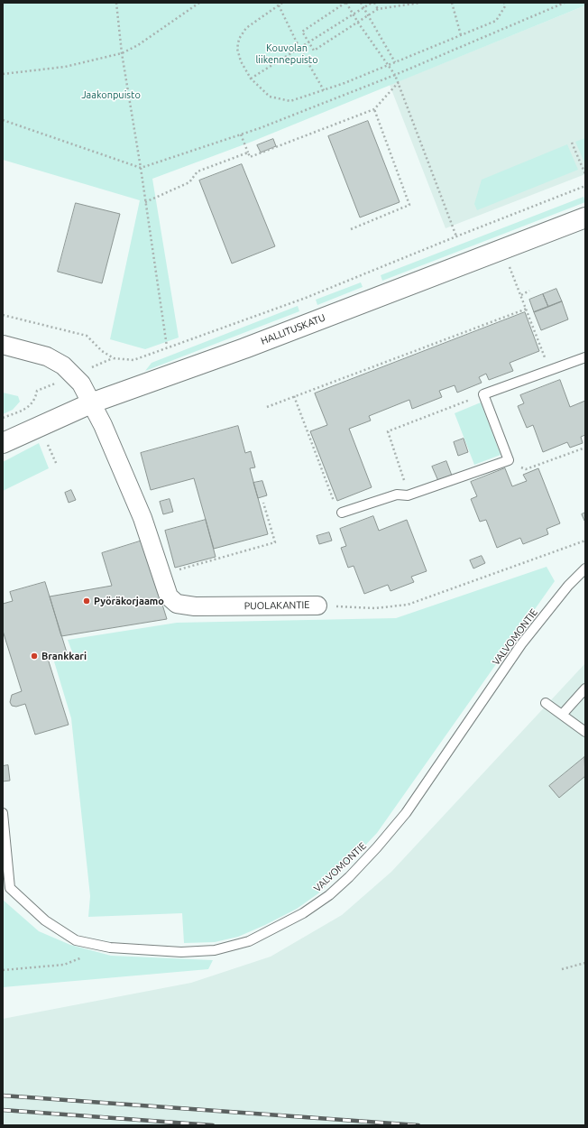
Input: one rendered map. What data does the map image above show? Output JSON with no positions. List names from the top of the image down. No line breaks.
{"streets":{"street":["HALLITUSKATU","PUOLAKANTIE"],"lane":["VALVOMONTIE"]},"crossings":[["HALLITUSKATU","PUOLAKANTIE"]],"parks":["Kouvolan liikennepuisto","Jaakonpuisto"],"places":["Pyöräkorjaamo","Brankkari"]}
